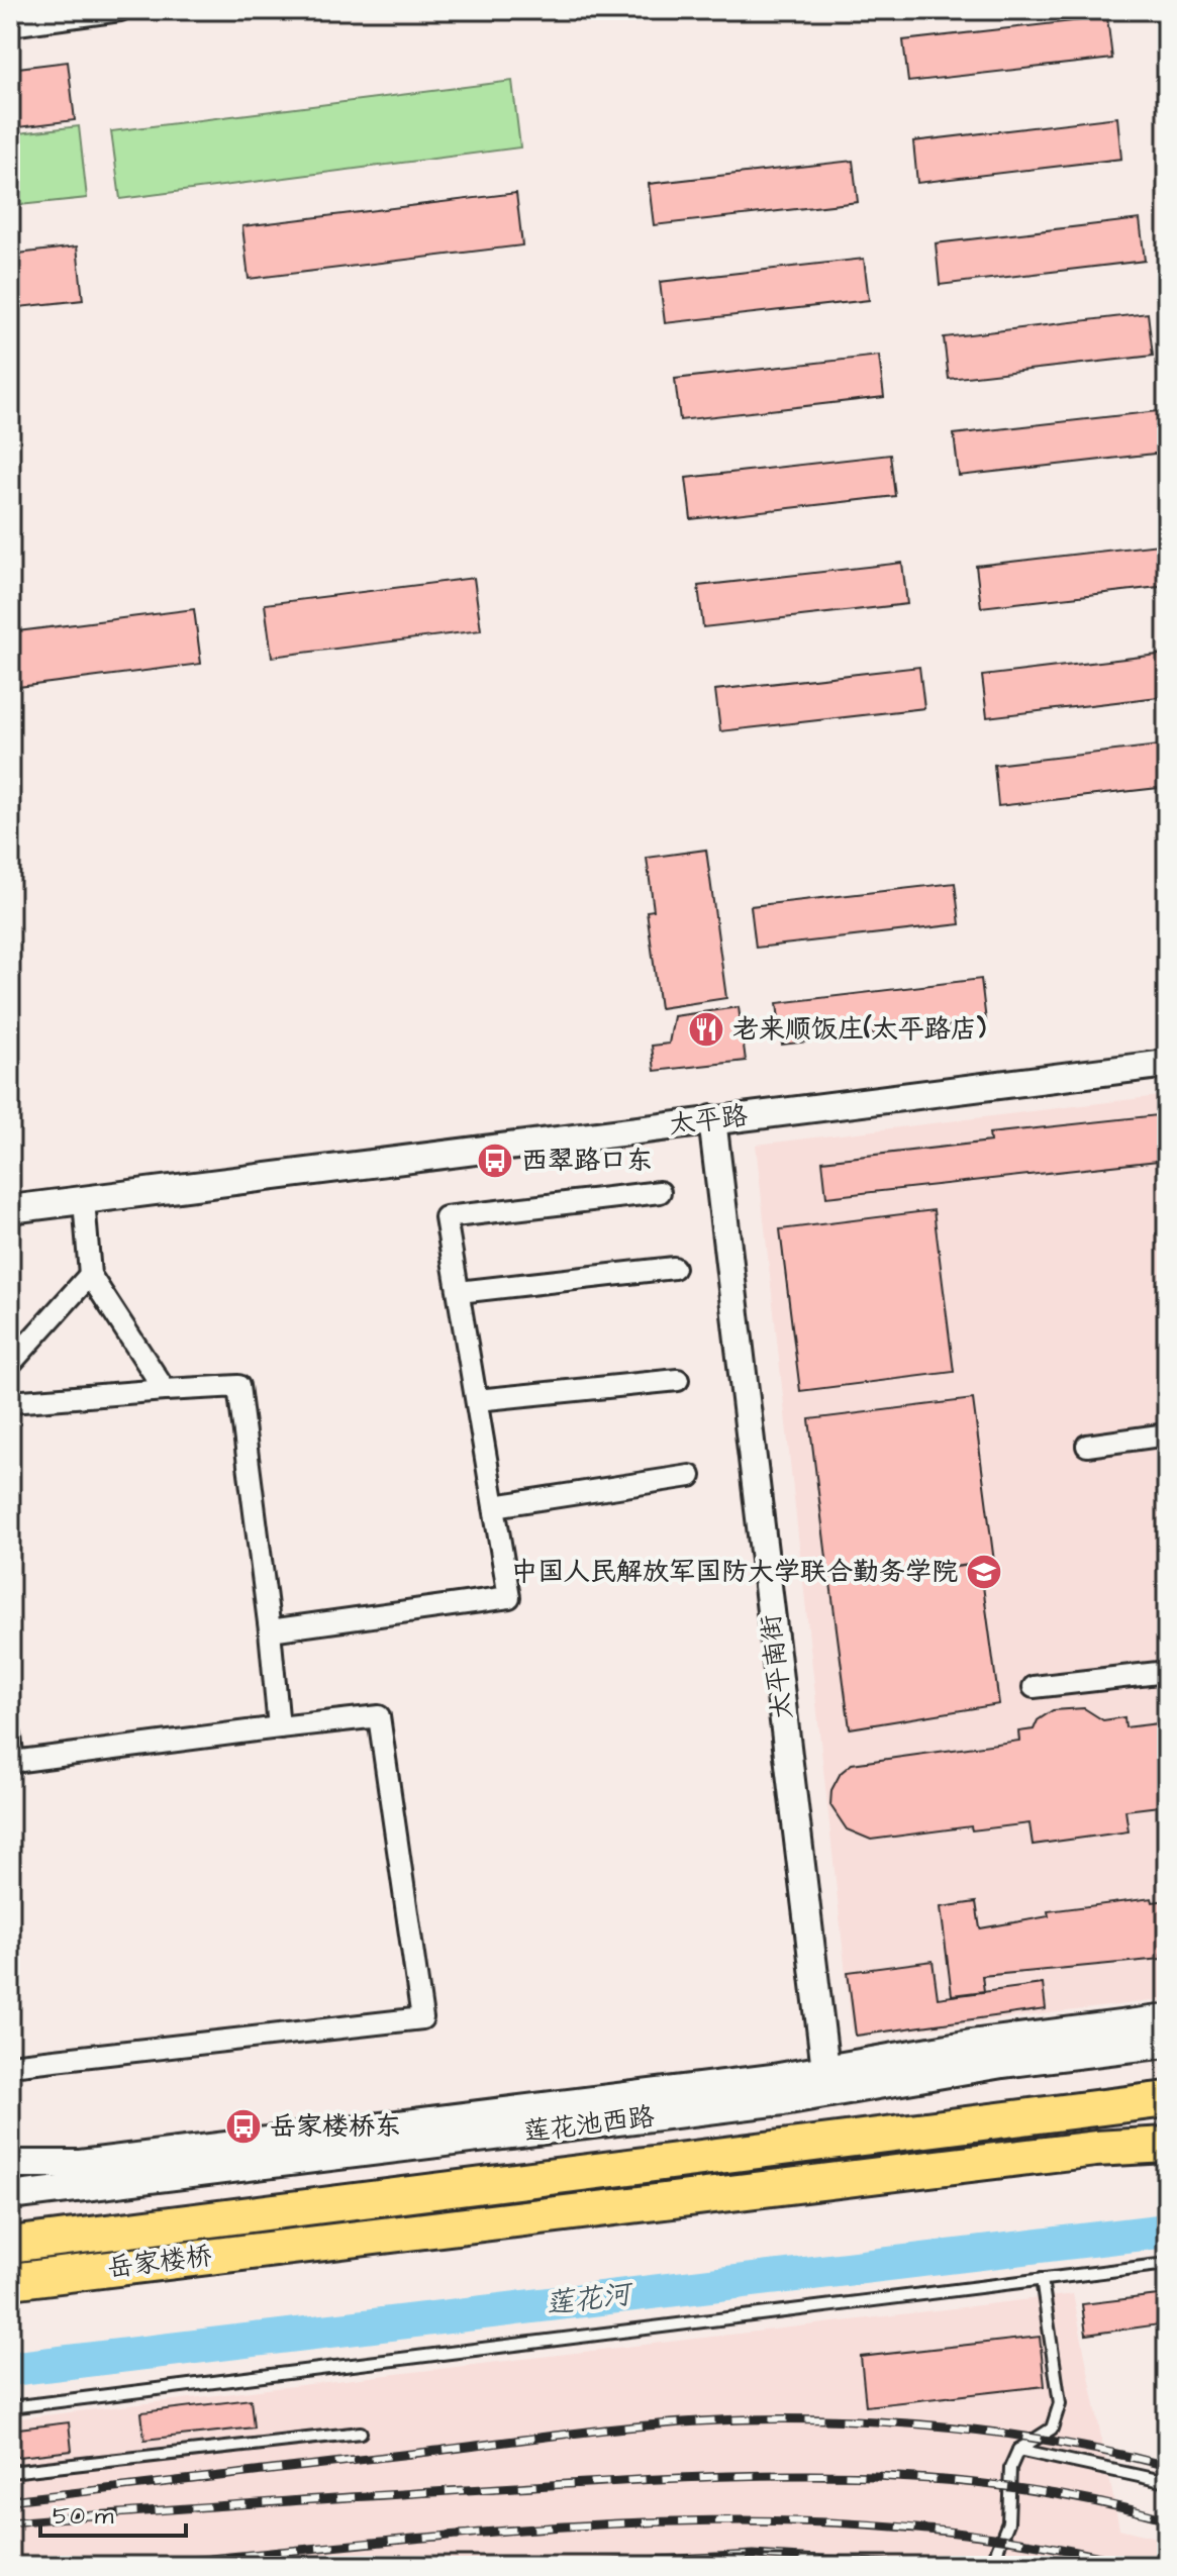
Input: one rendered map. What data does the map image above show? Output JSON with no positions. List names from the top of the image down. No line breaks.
{"streets":{"highway":["莲花池西路","岳家楼桥"],"street":["太平路","太平南街"]},"crossings":[["太平路","太平南街"],["太平南街","莲花池西路"],["莲花池西路","岳家楼桥"]],"water":["莲花河"],"places":{"restaurant":["老来顺饭庄(太平路店)"],"bus stop":["西翠路口东","岳家楼桥东"],"school or university":["中国人民解放军国防大学联合勤务学院"]},"scale_bar":"50 m"}
